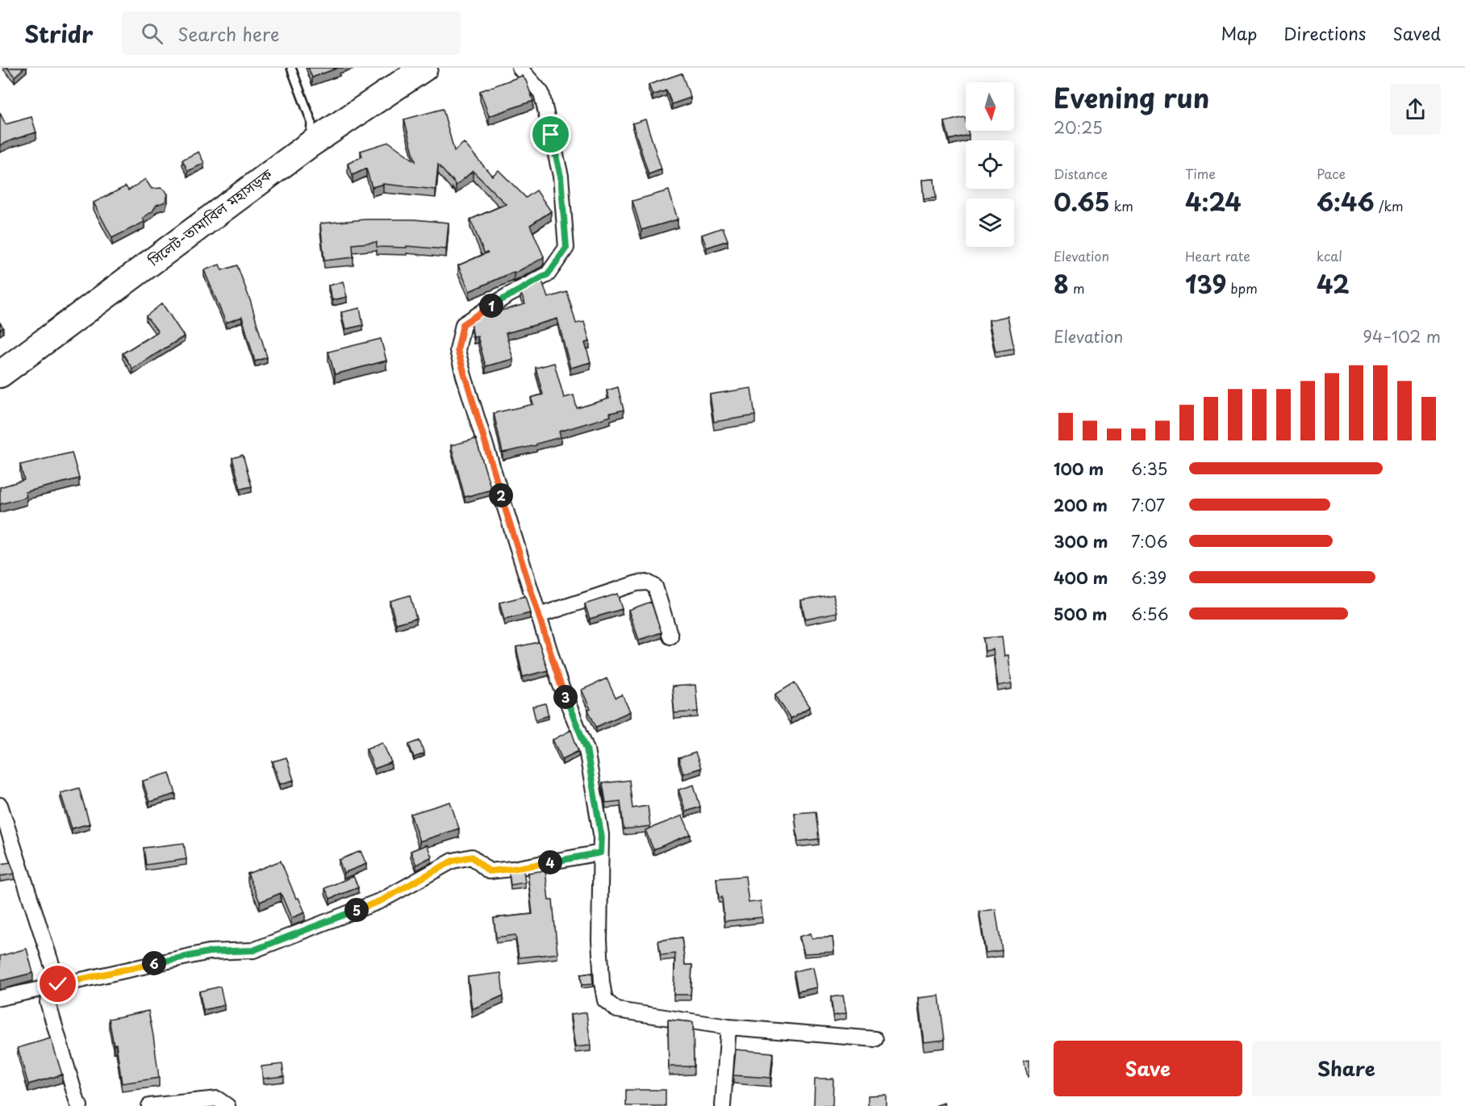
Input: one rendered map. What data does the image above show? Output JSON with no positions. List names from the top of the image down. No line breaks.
{"streets":{"highway":["সিলেট-তামাবিল মহাসড়ক"]},"north":"bottom","page":{"header":"Stridr","search":"Search here","nav":["Map","Directions","Saved"],"heading":["Evening run","20:25"],"stats":[["Distance","0.65 km"],["Time","4:24"],["Pace","6:46 /km"],["Elevation","8 m"],["Heart rate","139 bpm"],["kcal","42"]],"pins":["1","2","3","4","5","6"],"chart":["Elevation","94–102 m"],"list":[{"name":"100 m","note":"6:35"},{"name":"200 m","note":"7:07"},{"name":"300 m","note":"7:06"},{"name":"400 m","note":"6:39"},{"name":"500 m","note":"6:56"}],"buttons":["Save","Share"]}}
